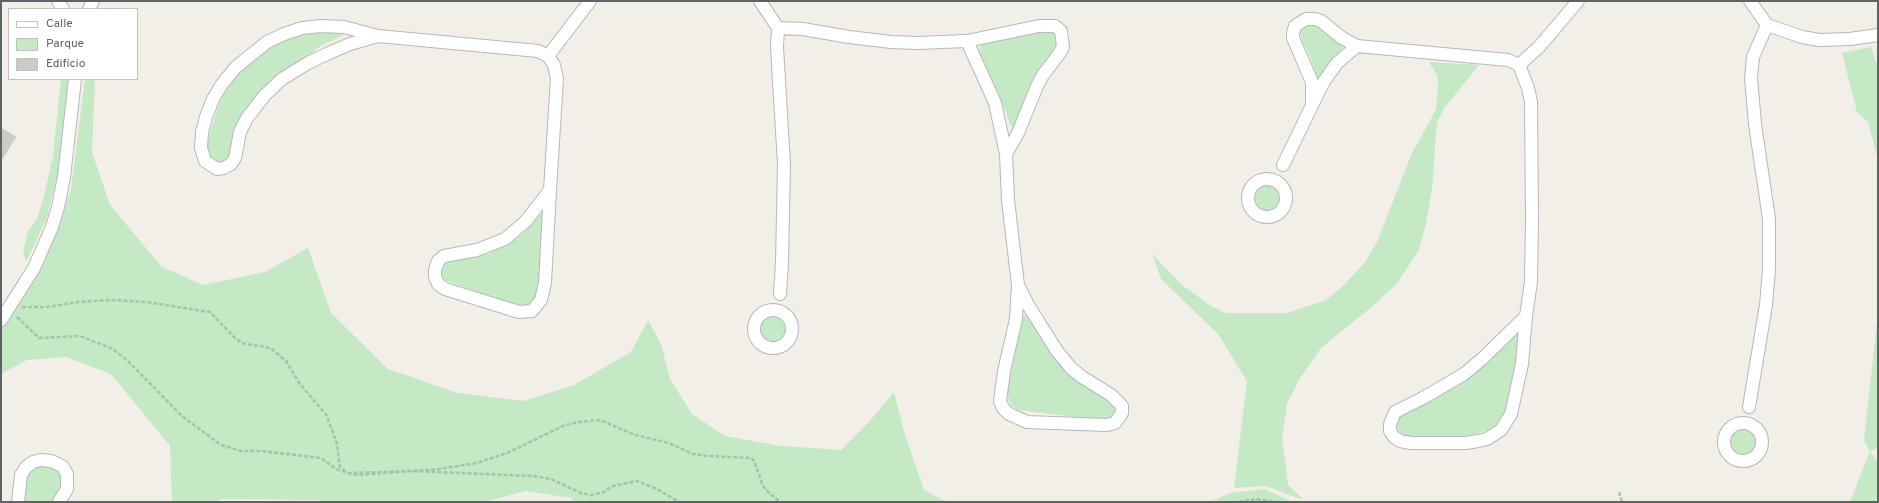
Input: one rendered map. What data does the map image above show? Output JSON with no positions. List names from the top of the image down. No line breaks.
{"legend":["Calle","Parque","Edificio"]}
